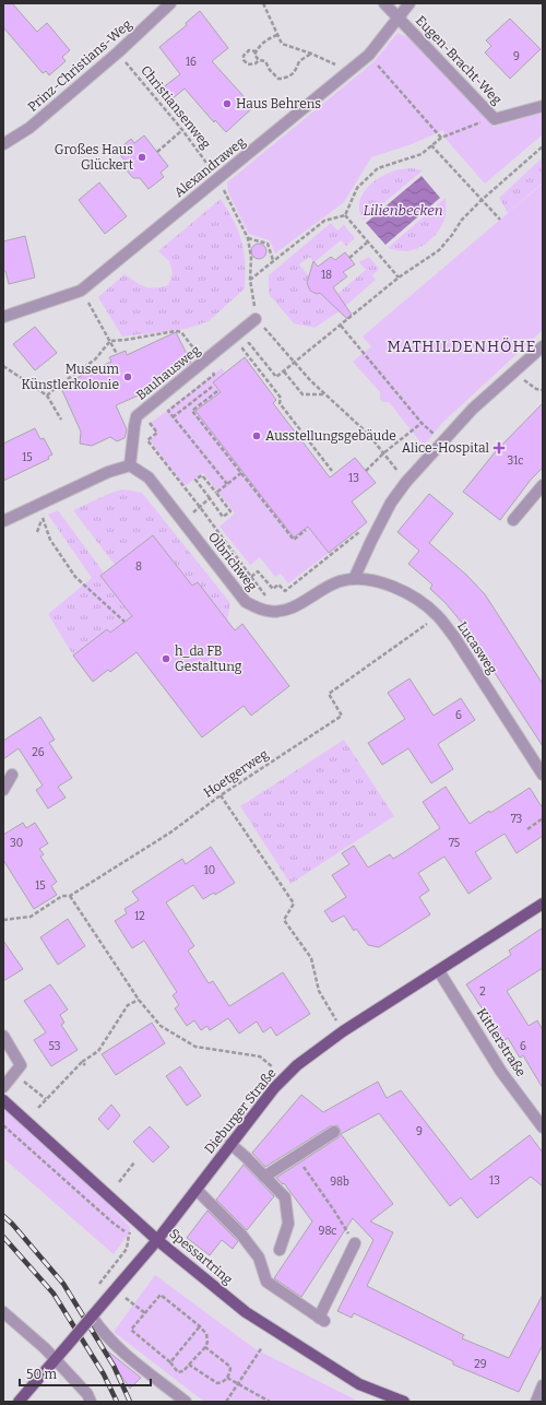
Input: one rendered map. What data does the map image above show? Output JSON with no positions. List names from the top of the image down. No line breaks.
{"streets":{"main road":["Dieburger Straße","Spessartring"],"street":["Eugen-Bracht-Weg","Prinz-Christians-Weg","Alexandraweg","Bauhausweg","Olbrichweg","Lucasweg","Kittlerstraße"],"path":["Christiansenweg","Hoetgerweg"]},"crossings":[["Eugen-Bracht-Weg","Alexandraweg"],["Bauhausweg","Olbrichweg"],["Olbrichweg","Lucasweg"],["Lucasweg","Hoetgerweg"],["Kittlerstraße","Dieburger Straße"],["Dieburger Straße","Spessartring"]],"districts":["MATHILDENHÖHE"],"water":["Lilienbecken"],"places":{"other":["Haus Behrens","Großes Haus Glückert","Museum Künstlerkolonie","Ausstellungsgebäude","h_da FB Gestaltung"],"health":["Alice-Hospital"]},"house_numbers":["9","16","18","15","31c","13","8","6","26","73","30","75","10","15","12","2","53","6","9","13","98b","98c","29"],"scale_bar":"50 m"}
